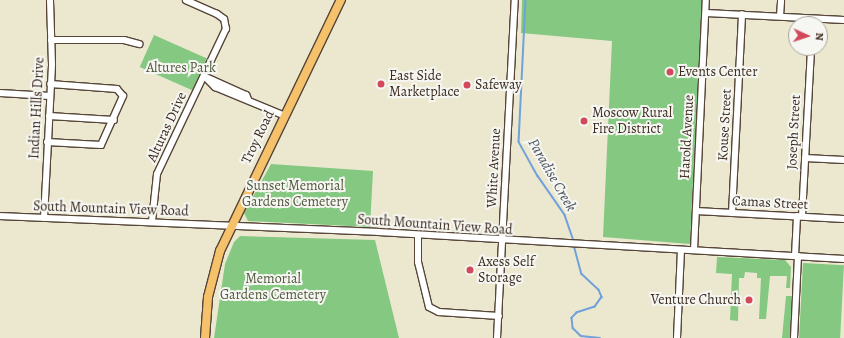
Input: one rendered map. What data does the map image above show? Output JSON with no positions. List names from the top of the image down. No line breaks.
{"streets":{"main road":["Troy Road"],"street":["Indian Hills Drive","Kouse Street","Alturas Drive","Joseph Street","Harold Avenue","White Avenue","Camas Street","South Mountain View Road"]},"crossings":[["Indian Hills Drive","South Mountain View Road"],["Kouse Street","Camas Street"],["Alturas Drive","South Mountain View Road"],["Joseph Street","Camas Street"],["Joseph Street","South Mountain View Road"],["Troy Road","South Mountain View Road"],["Harold Avenue","Camas Street"],["Harold Avenue","South Mountain View Road"],["White Avenue","South Mountain View Road"]],"water":["Paradise Creek"],"parks":["Altures Park","Sunset Memorial Gardens Cemetery","Memorial Gardens Cemetery"],"places":["Events Center","East Side Marketplace","Safeway","Moscow Rural Fire District","Axess Self Storage","Venture Church"],"north":"right"}
